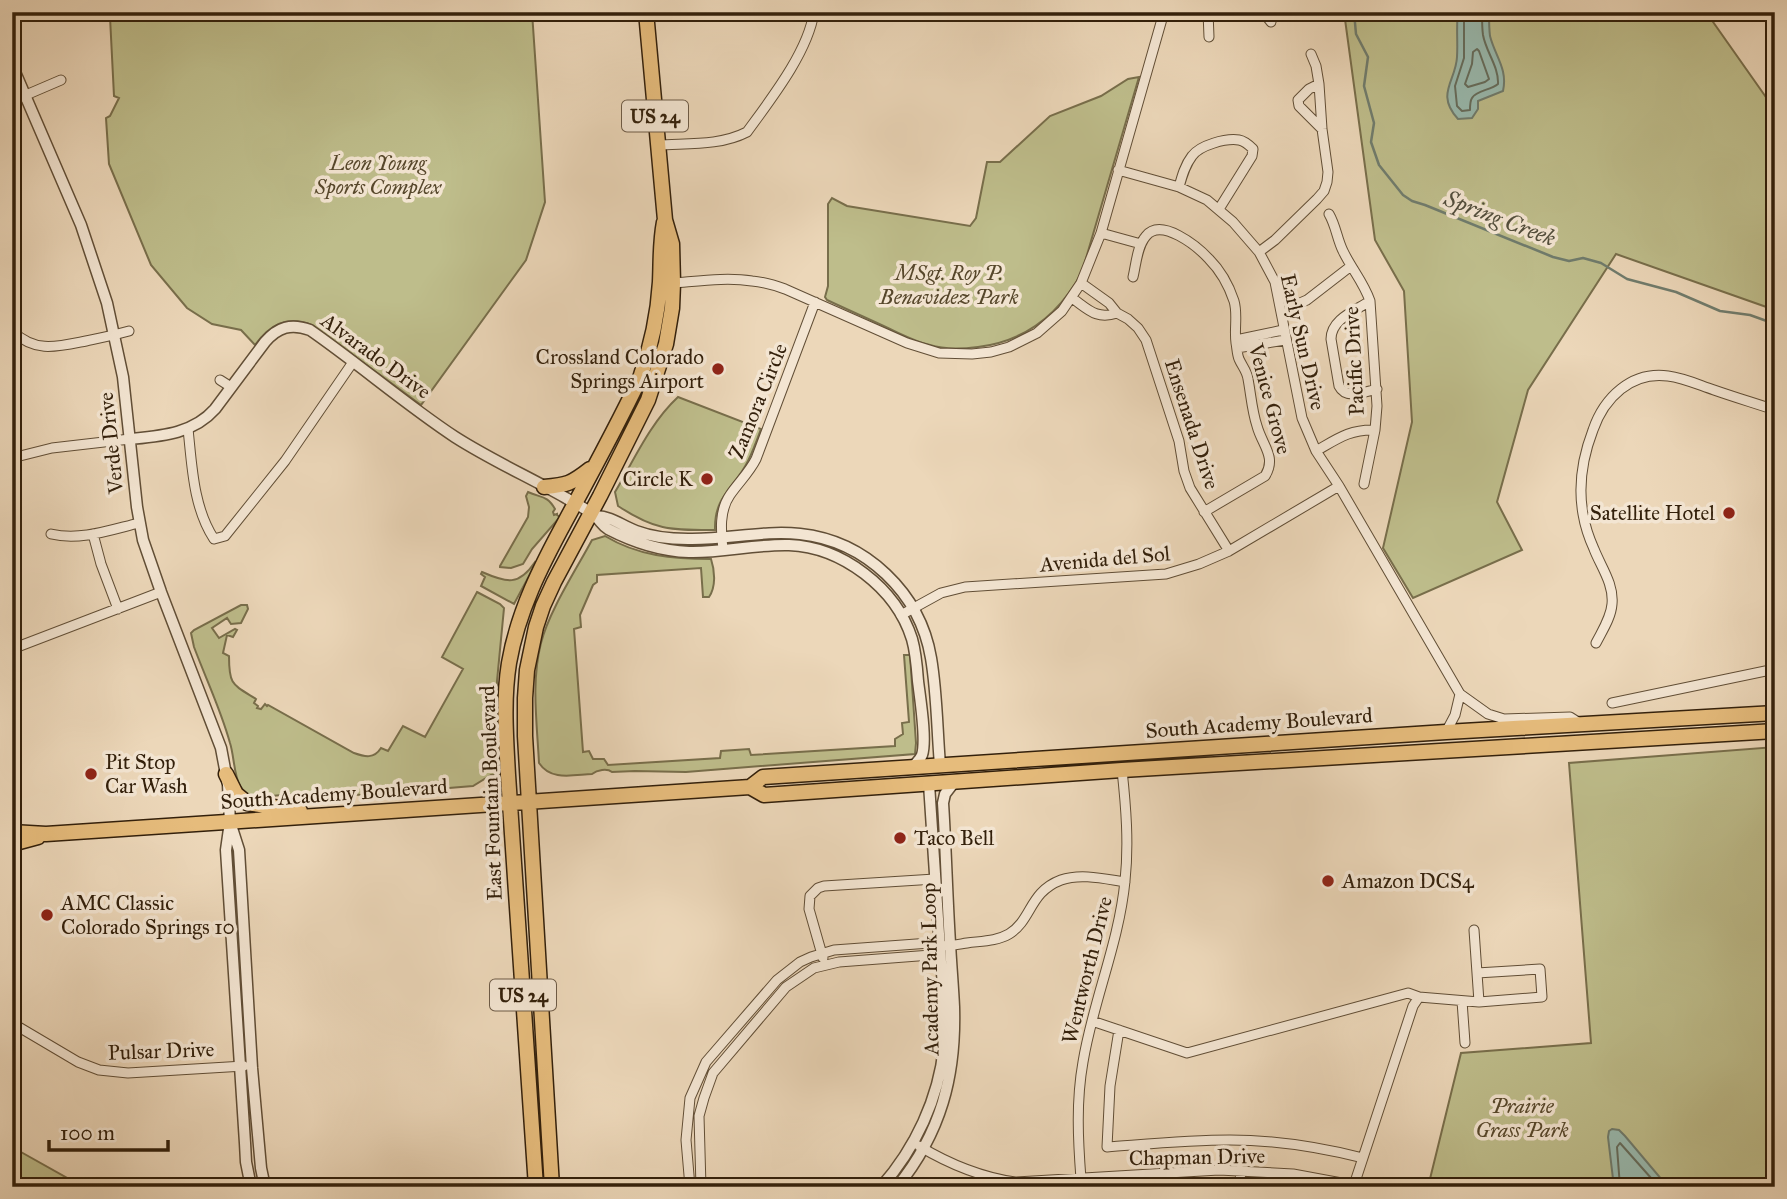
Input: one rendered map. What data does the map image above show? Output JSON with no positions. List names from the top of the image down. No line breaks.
{"streets":{"highway":["US 24","South Academy Boulevard","East Fountain Boulevard"],"street":["Early Sun Drive","Alvarado Drive","Pacific Drive","Venice Grove","Zamora Circle","Ensenada Drive","Verde Drive","Avenida del Sol","Academy Park Loop","Wentworth Drive","Pulsar Drive","Chapman Drive"]},"crossings":[["Early Sun Drive","Avenida del Sol"],["Early Sun Drive","South Academy Boulevard"],["Alvarado Drive","Verde Drive"],["Alvarado Drive","East Fountain Boulevard"],["Venice Grove","Ensenada Drive"],["Ensenada Drive","Avenida del Sol"],["Verde Drive","South Academy Boulevard"],["South Academy Boulevard","East Fountain Boulevard"],["South Academy Boulevard","Academy Park Loop"],["South Academy Boulevard","Wentworth Drive"],["Academy Park Loop","Chapman Drive"],["Wentworth Drive","Chapman Drive"]],"water":["Spring Creek"],"parks":["Leon Young Sports Complex","MSgt. Roy P. Benavidez Park","Prairie Grass Park"],"places":["Crossland Colorado Springs Airport","Circle K","Satellite Hotel","Pit Stop Car Wash","Taco Bell","Amazon DCS4","AMC Classic Colorado Springs 10"],"scale_bar":"100 m"}
